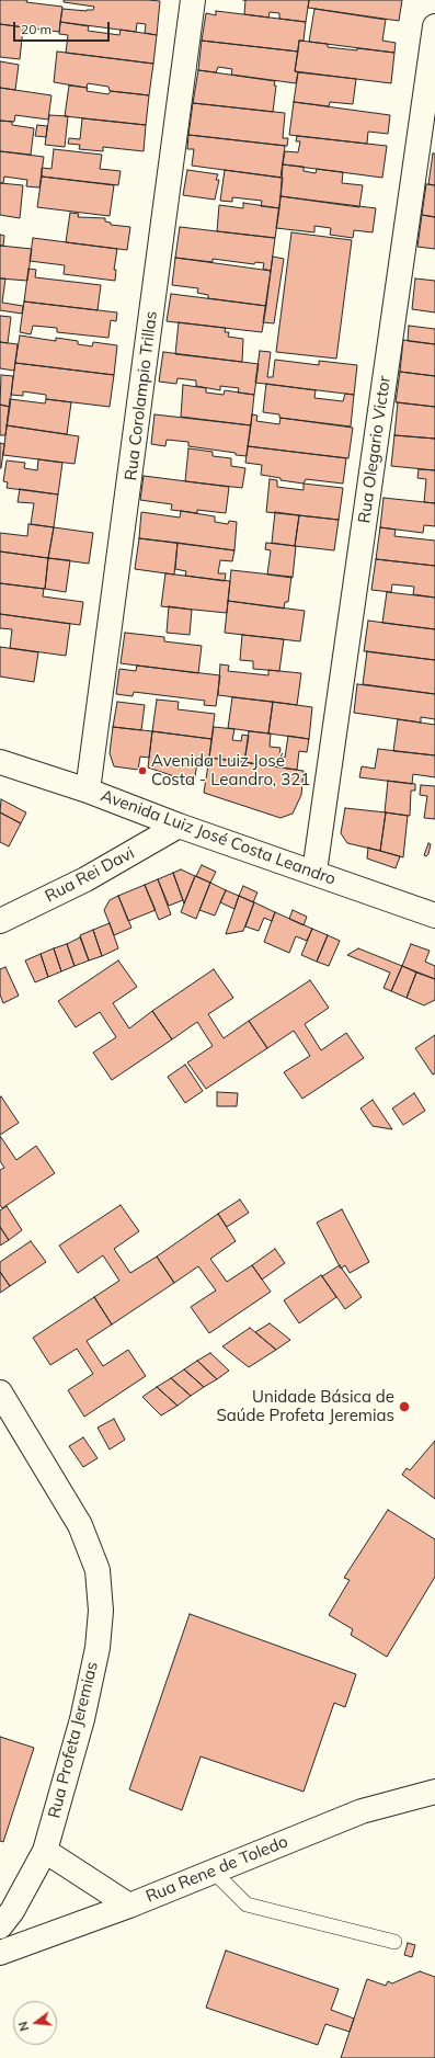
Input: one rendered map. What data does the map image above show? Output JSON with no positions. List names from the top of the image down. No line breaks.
{"streets":{"street":["Rua Corolampio Trillas","Rua Olegario Victor","Avenida Luiz José Costa Leandro","Rua Rei Davi","Rua Profeta Jeremias","Rua Rene de Toledo"]},"crossings":[["Rua Corolampio Trillas","Avenida Luiz José Costa Leandro"],["Rua Olegario Victor","Avenida Luiz José Costa Leandro"],["Avenida Luiz José Costa Leandro","Rua Rei Davi"]],"places":["Avenida Luiz José Costa - Leandro, 321","Unidade Básica de Saúde Profeta Jeremias"],"scale_bar":"20 m","north":"left"}
